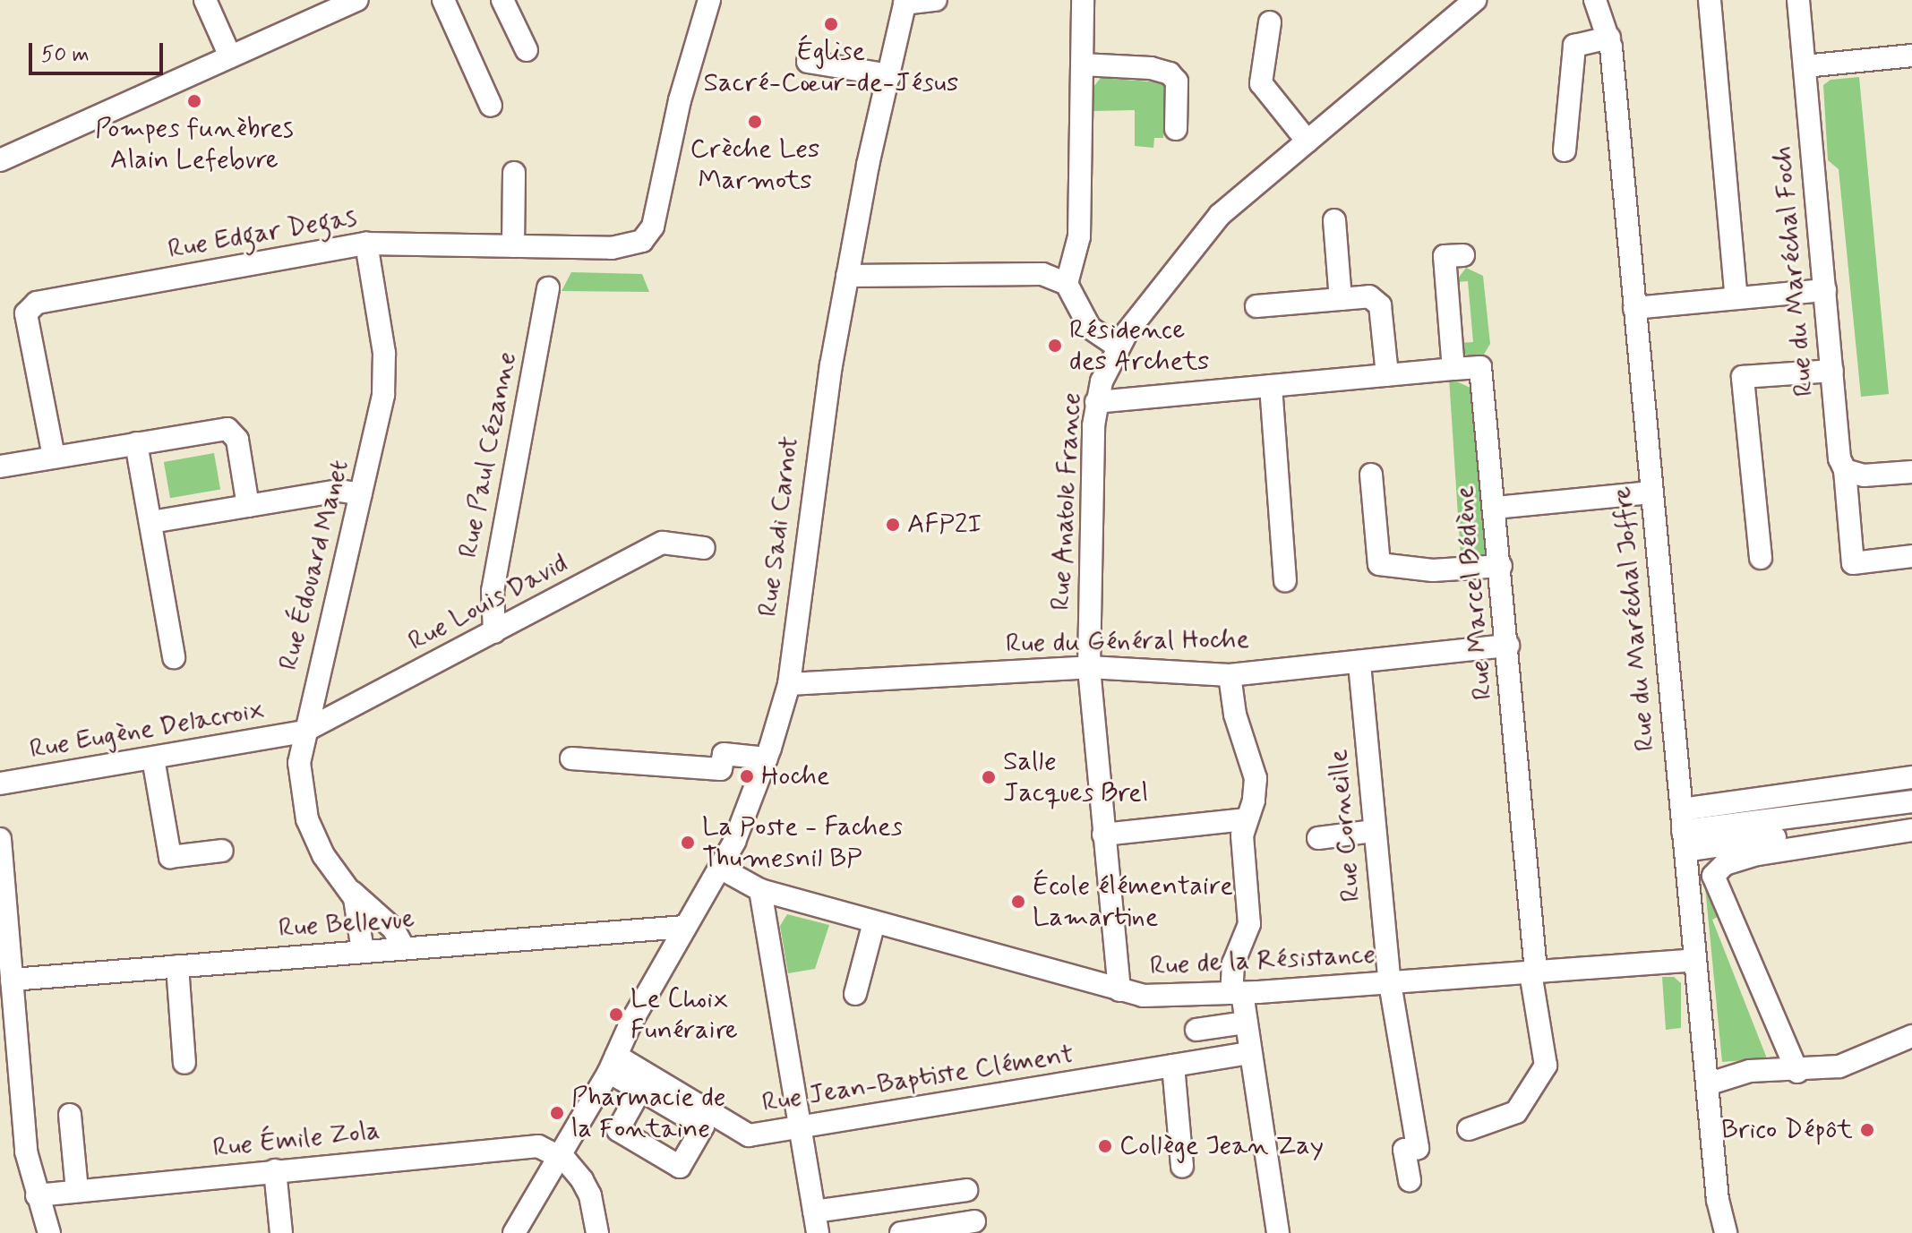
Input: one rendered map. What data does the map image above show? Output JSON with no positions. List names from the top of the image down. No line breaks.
{"streets":{"street":["Rue Edgar Degas","Rue du Maréchal Foch","Rue Paul Cézanne","Rue Anatole France","Rue Sadi Carnot","Rue Édouard Manet","Rue Marcel Bédène","Rue Louis David","Rue du Maréchal Joffre","Rue du Général Hoche","Rue Eugène Delacroix","Rue Corneille","Rue Bellevue","Rue de la Résistance","Rue Jean-Baptiste Clément","Rue Émile Zola"]},"crossings":[["Rue Edgar Degas","Rue Édouard Manet"],["Rue Paul Cézanne","Rue Louis David"],["Rue Anatole France","Rue du Général Hoche"],["Rue Anatole France","Rue de la Résistance"],["Rue Sadi Carnot","Rue du Général Hoche"],["Rue Sadi Carnot","Rue Bellevue"],["Rue Sadi Carnot","Rue de la Résistance"],["Rue Sadi Carnot","Rue Jean-Baptiste Clément"],["Rue Sadi Carnot","Rue Émile Zola"],["Rue Édouard Manet","Rue Louis David"],["Rue Édouard Manet","Rue Eugène Delacroix"],["Rue Édouard Manet","Rue Bellevue"],["Rue Marcel Bédène","Rue du Général Hoche"],["Rue Marcel Bédène","Rue de la Résistance"],["Rue Louis David","Rue Eugène Delacroix"],["Rue du Maréchal Joffre","Rue de la Résistance"],["Rue du Général Hoche","Rue Corneille"],["Rue Corneille","Rue de la Résistance"]],"places":["Église Sacré-Cœur-de-Jésus","Pompes funèbres Alain Lefebvre","Crèche Les Marmots","Résidence des Archets","AFP2I","Hoche","Salle Jacques Brel","La Poste - Faches Thumesnil BP","École élémentaire Lamartine","Le Choix Funéraire","Pharmacie de la Fontaine","Brico Dépôt","Collège Jean Zay"],"scale_bar":"50 m"}
